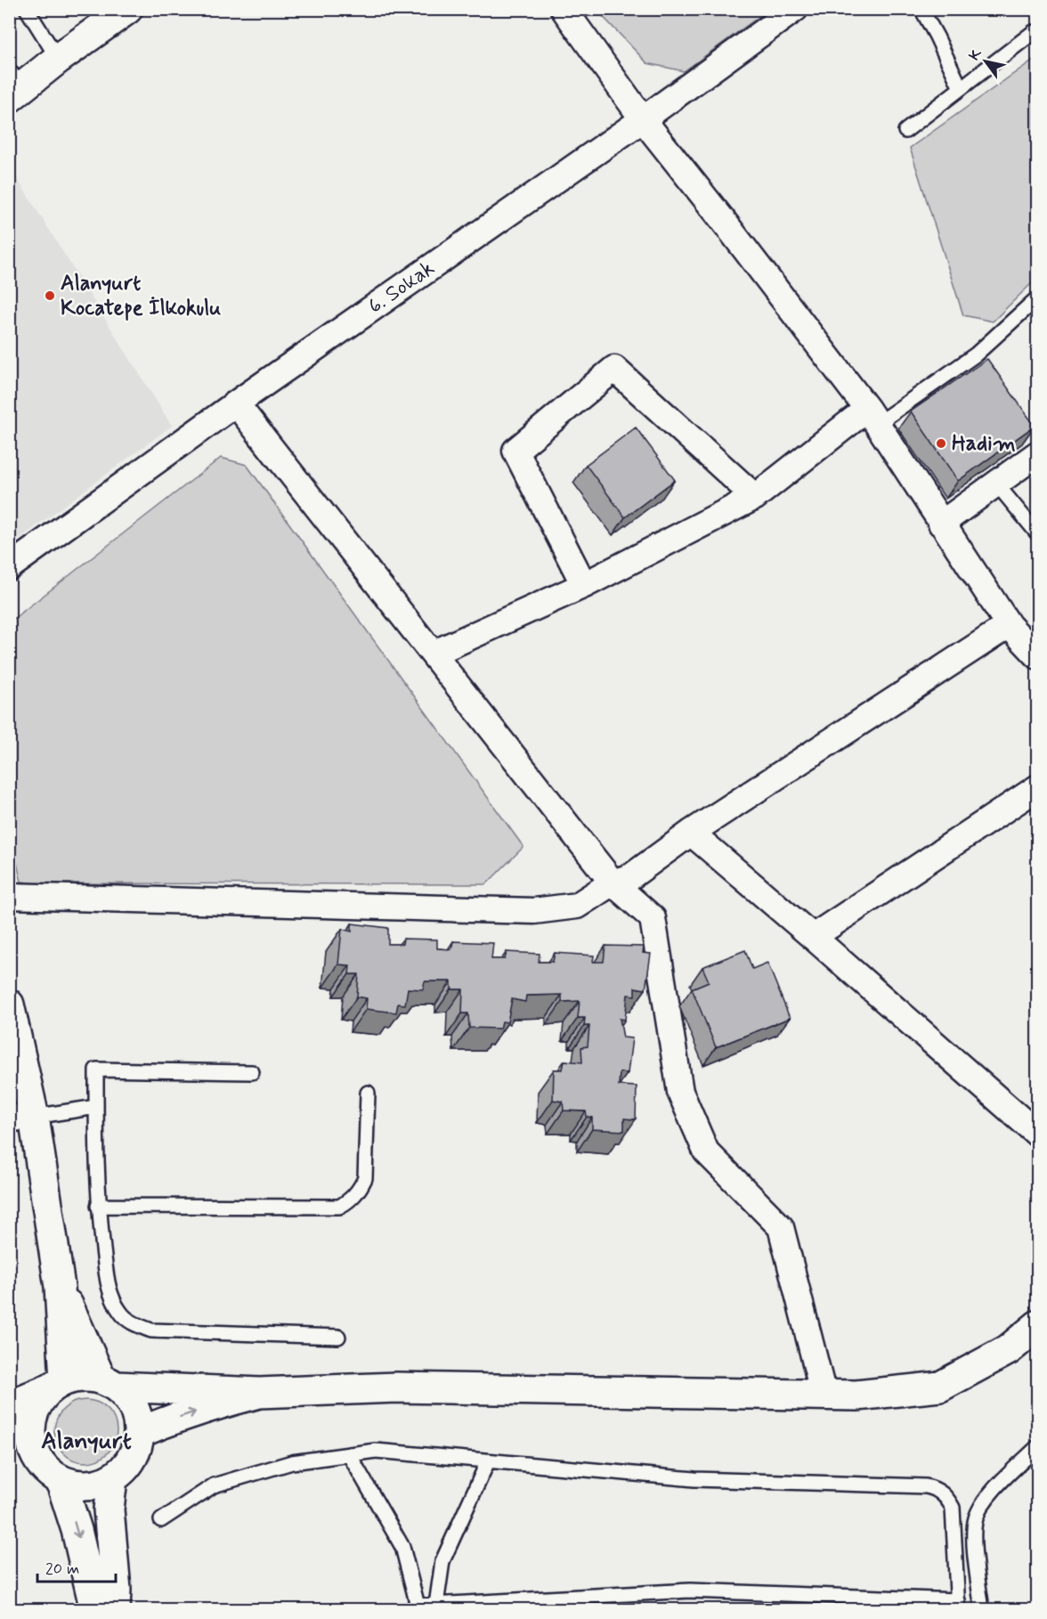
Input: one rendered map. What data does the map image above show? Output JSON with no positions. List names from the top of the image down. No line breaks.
{"streets":{"street":["6. Sokak"]},"districts":["Alanyurt"],"places":["Alanyurt Kocatepe İlkokulu","Hadim"],"scale_bar":"20 m","north":"top left"}
